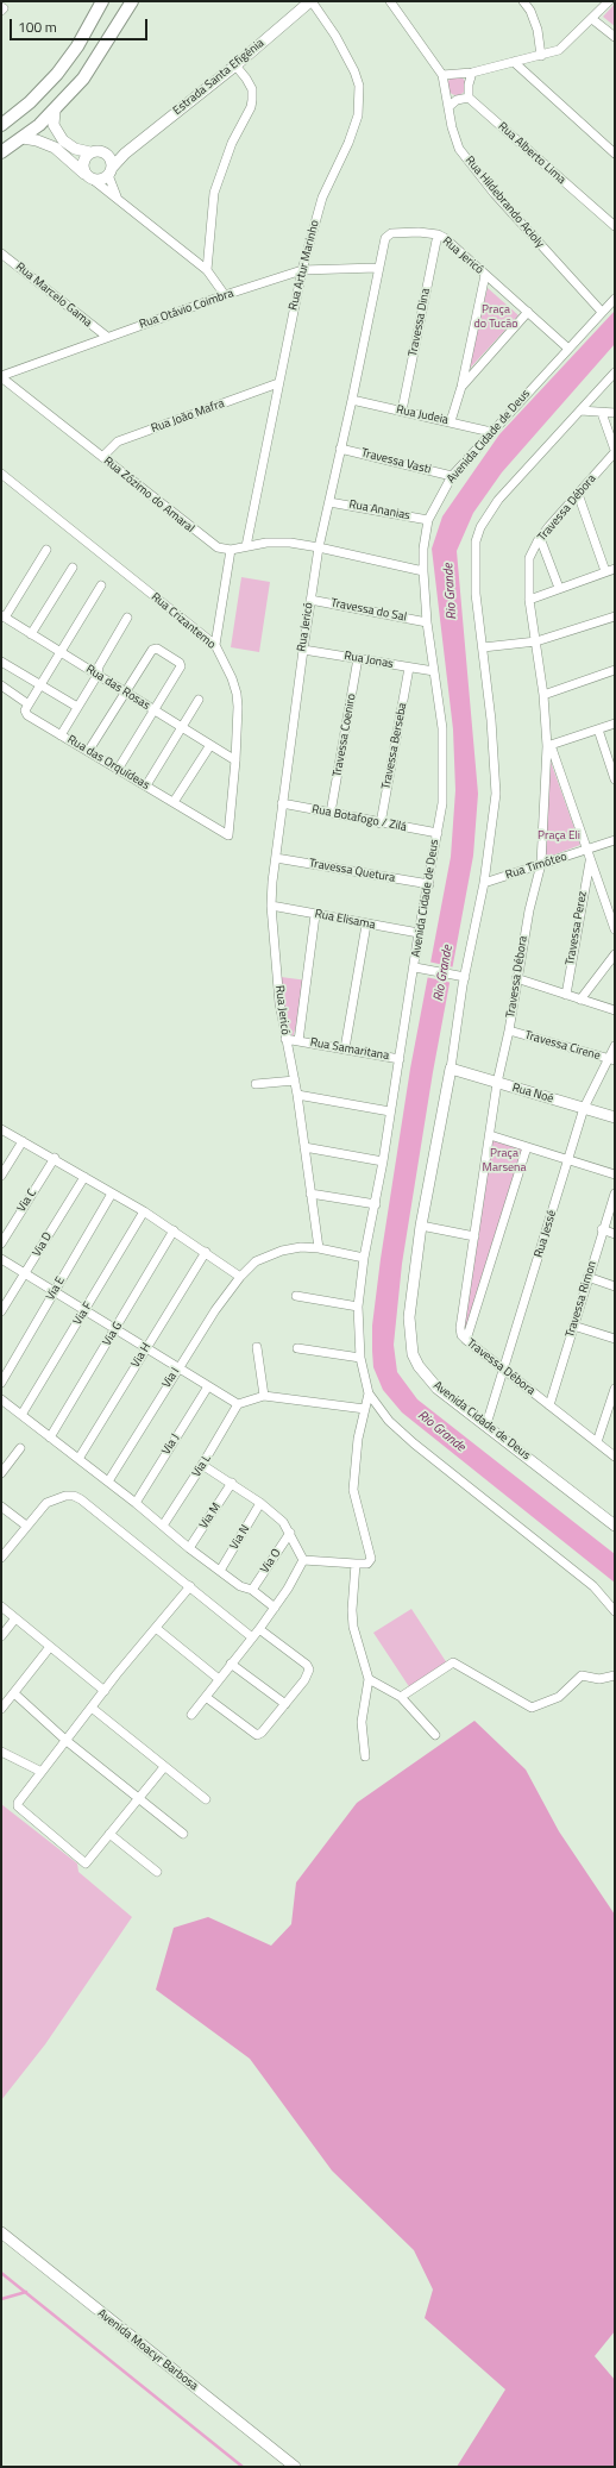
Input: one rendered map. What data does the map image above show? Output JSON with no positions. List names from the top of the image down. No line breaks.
{"streets":{"street":["Estrada Santa Efigênia","Rua Alberto Lima","Rua Hildebrando Acioly","Rua Jericó","Rua Artur Marinho","Rua Marcelo Gama","Rua Otávio Coimbra","Travessa Dina","Rua Judeia","Rua João Mafra","Avenida Cidade de Deus","Travessa Vasti","Rua Zózimo do Amaral","Travessa Débora","Rua Ananias","Travessa do Sal","Rua Crizantemo","Rua Jonas","Rua das Rosas","Travessa Coeniro","Travessa Berseba","Rua das Orquídeas","Rua Botafogo / Zilá","Rua Timóteo","Travessa Quetura","Rua Elisama","Travessa Perez","Travessa Cirene","Rua Samaritana","Rua Noé","Via C","Rua Jessé","Via D","Via E","Travessa Rimon","Via F","Via G","Via H","Via I","Via J","Via L","Via M","Via N","Via O","Avenida Moacyr Barbosa"]},"crossings":[["Estrada Santa Efigênia","Rua Artur Marinho"],["Rua Hildebrando Acioly","Avenida Cidade de Deus"],["Rua Jericó","Rua Otávio Coimbra"],["Rua Jericó","Travessa Dina"],["Rua Jericó","Rua Judeia"],["Rua Jericó","Avenida Cidade de Deus"],["Rua Jericó","Travessa Vasti"],["Rua Jericó","Rua Ananias"],["Rua Jericó","Travessa do Sal"],["Rua Jericó","Rua Jonas"],["Rua Jericó","Rua Botafogo / Zilá"],["Rua Jericó","Travessa Quetura"],["Rua Jericó","Rua Elisama"],["Rua Jericó","Rua Samaritana"],["Rua Jericó","Via I"],["Rua Artur Marinho","Rua Otávio Coimbra"],["Rua Artur Marinho","Rua João Mafra"],["Rua Marcelo Gama","Rua Otávio Coimbra"],["Rua Otávio Coimbra","Rua Zózimo do Amaral"],["Travessa Dina","Rua Judeia"],["Rua Judeia","Avenida Cidade de Deus"],["Rua João Mafra","Rua Zózimo do Amaral"],["Avenida Cidade de Deus","Travessa Vasti"],["Avenida Cidade de Deus","Rua Ananias"],["Avenida Cidade de Deus","Travessa do Sal"],["Avenida Cidade de Deus","Rua Jonas"],["Avenida Cidade de Deus","Rua Botafogo / Zilá"],["Avenida Cidade de Deus","Rua Timóteo"],["Avenida Cidade de Deus","Travessa Quetura"],["Avenida Cidade de Deus","Rua Elisama"],["Avenida Cidade de Deus","Rua Samaritana"],["Avenida Cidade de Deus","Rua Noé"],["Avenida Cidade de Deus","Rua Jessé"],["Avenida Cidade de Deus","Via I"],["Travessa Débora","Rua Timóteo"],["Travessa Débora","Travessa Cirene"],["Travessa Débora","Rua Noé"],["Travessa Débora","Rua Jessé"],["Travessa Débora","Travessa Rimon"],["Rua Crizantemo","Rua das Rosas"],["Rua Crizantemo","Rua das Orquídeas"],["Rua Jonas","Travessa Coeniro"],["Rua Jonas","Travessa Berseba"],["Travessa Coeniro","Rua Botafogo / Zilá"],["Travessa Berseba","Rua Botafogo / Zilá"],["Travessa Cirene","Rua Jessé"],["Rua Noé","Rua Jessé"]],"water":["Rio Grande"],"parks":["Praça do Tucão","Praça Eli","Praça Marsena"],"scale_bar":"100 m"}
